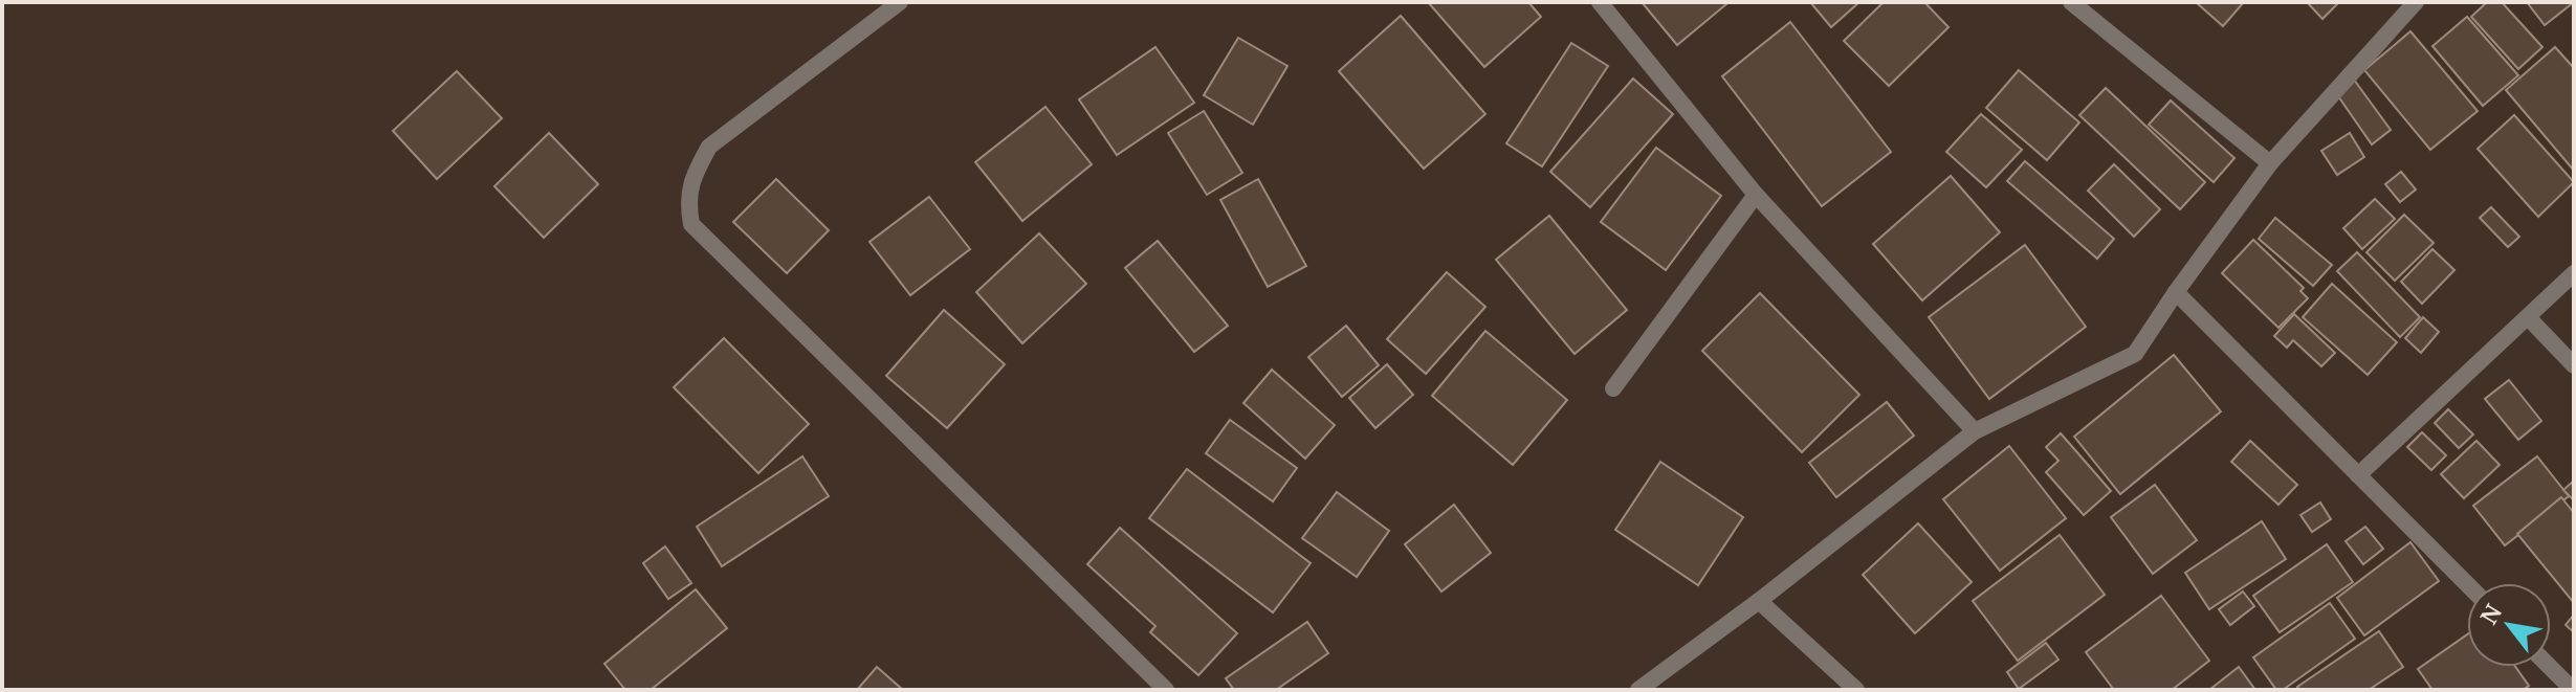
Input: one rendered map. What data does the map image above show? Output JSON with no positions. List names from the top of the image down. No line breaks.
{"north":"top left"}
